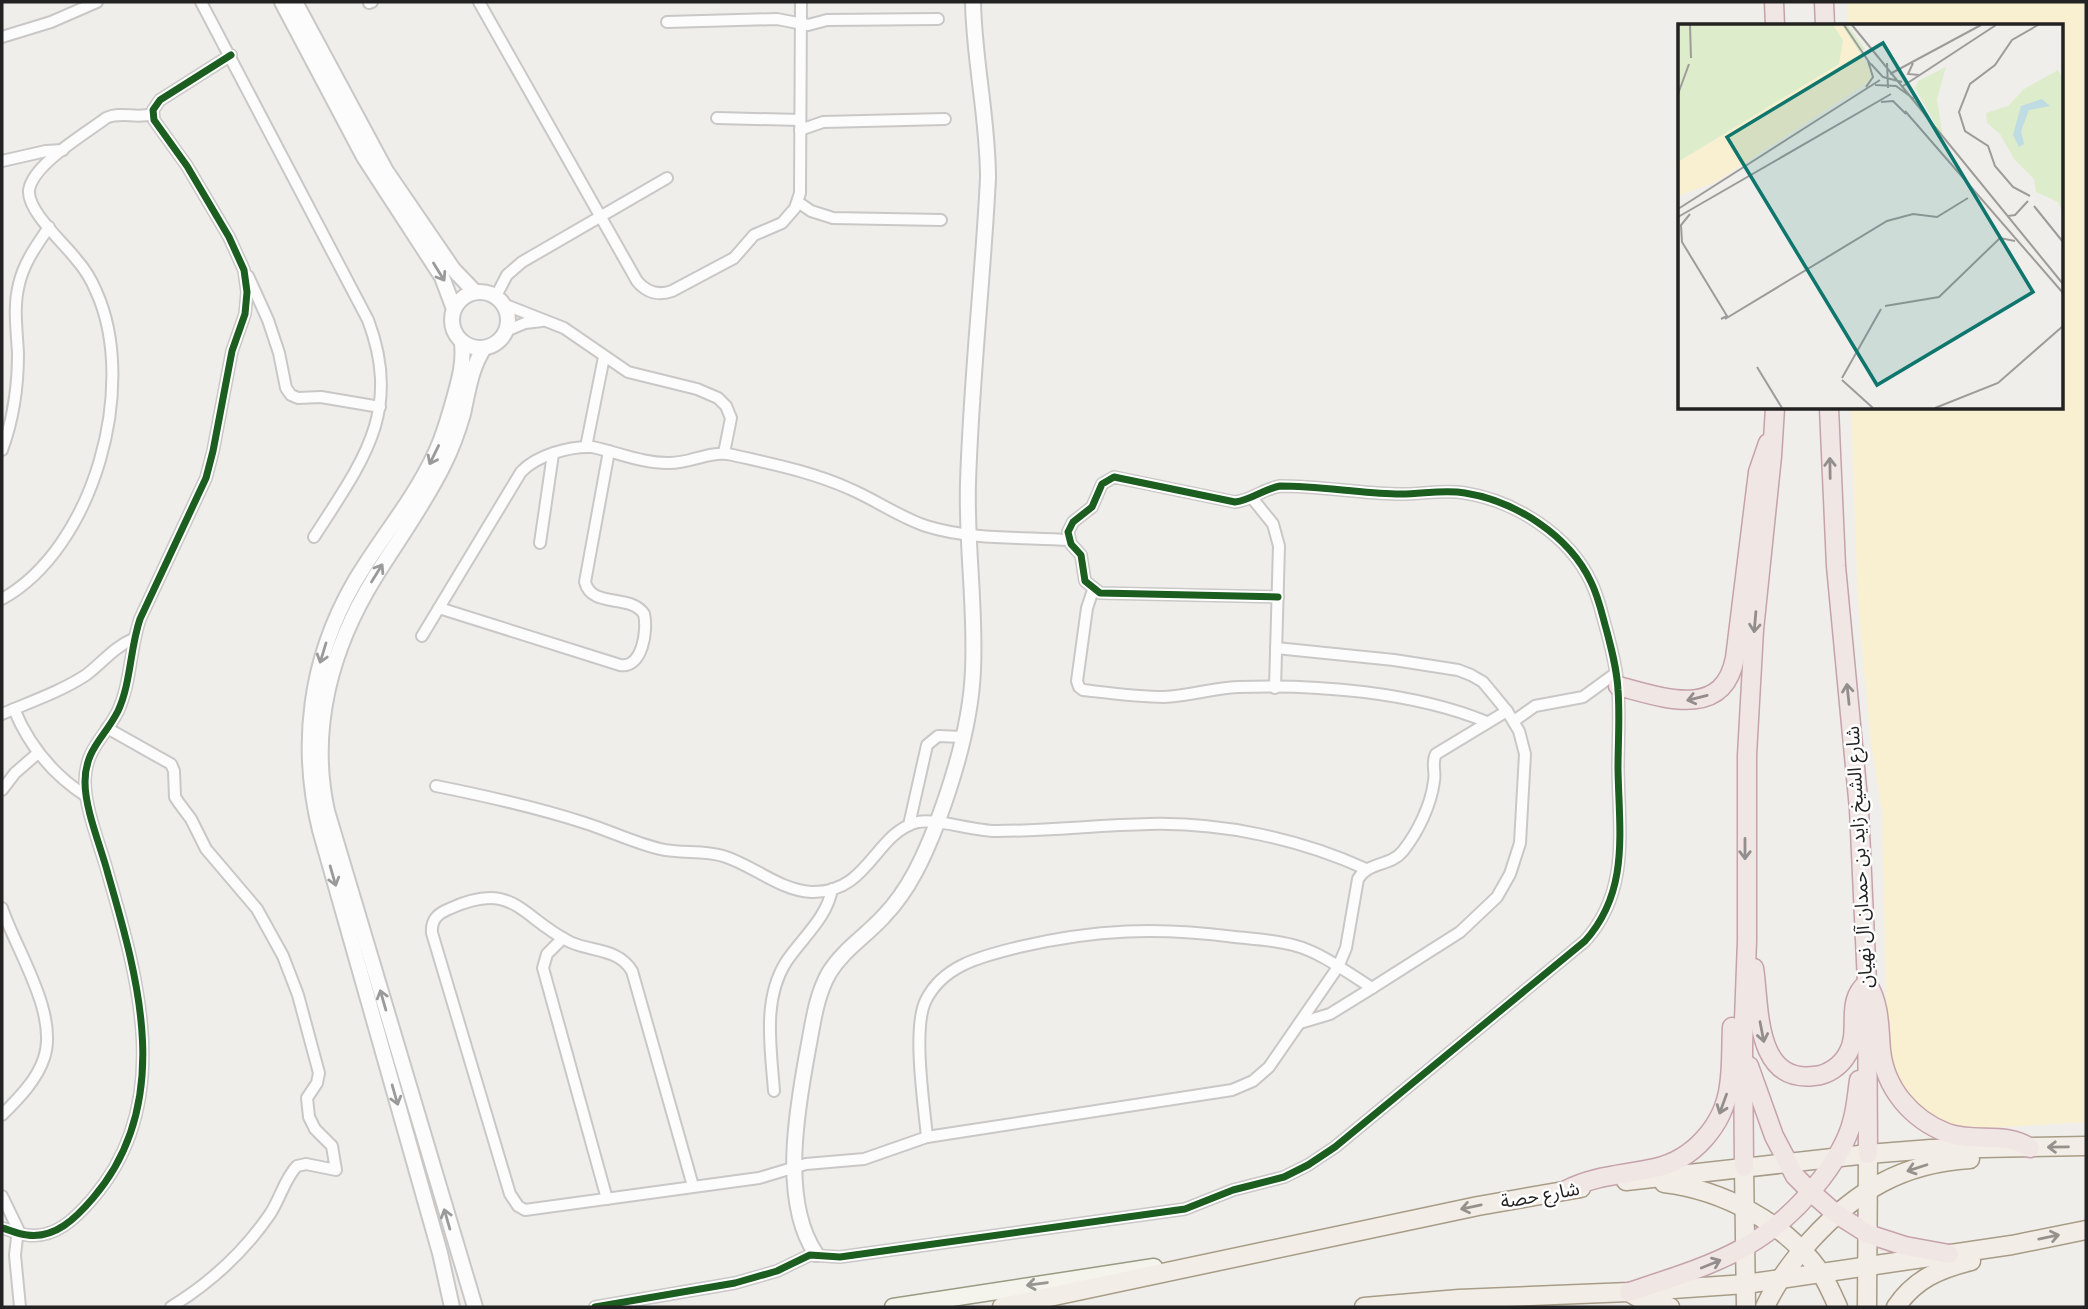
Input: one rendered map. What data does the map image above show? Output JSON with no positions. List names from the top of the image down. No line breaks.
{"streets":{"highway":["شارع الشيخ زايد بن حمدان آل نهيان"],"main road":["شارع حصة"]},"crossings":[["شارع الشيخ زايد بن حمدان آل نهيان","شارع حصة"]]}
